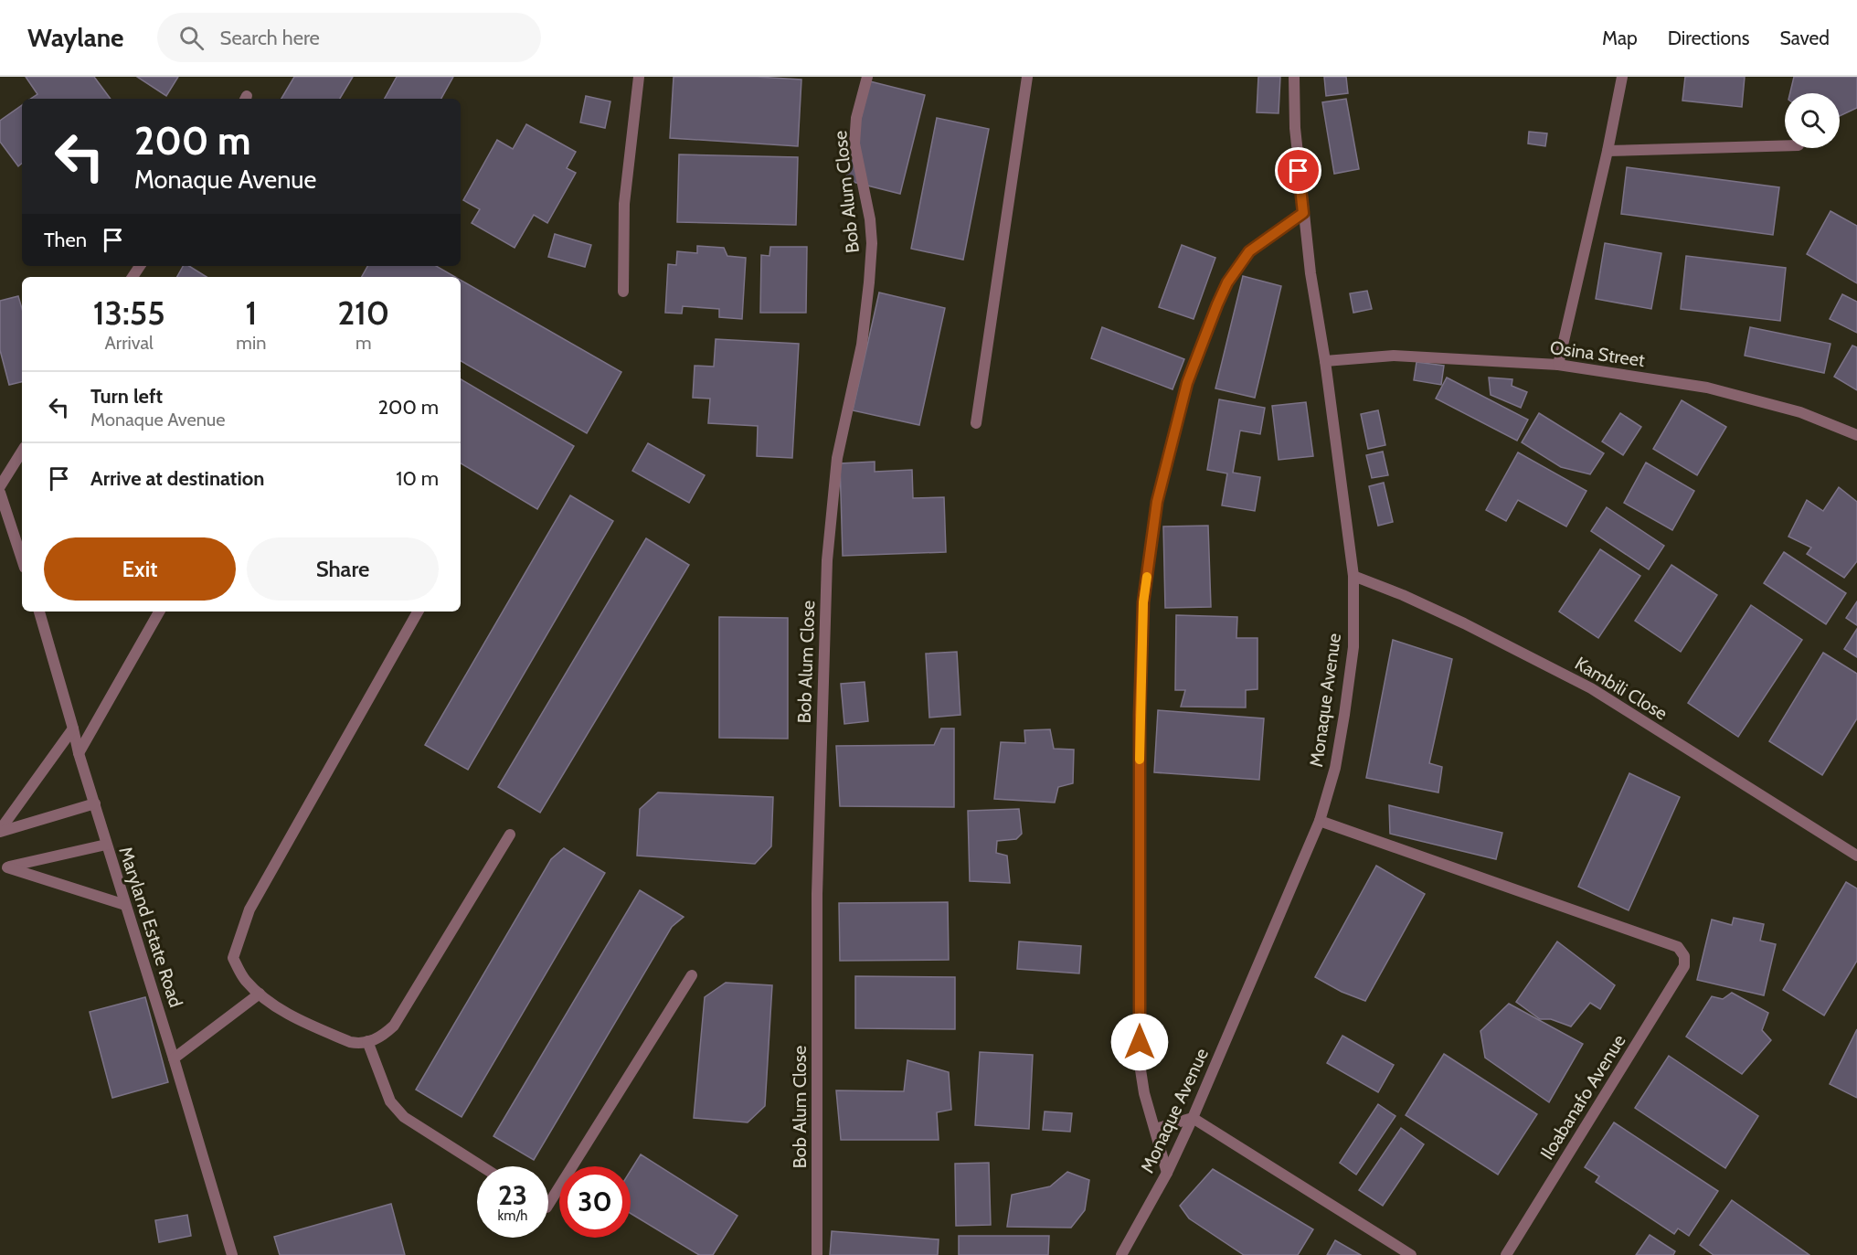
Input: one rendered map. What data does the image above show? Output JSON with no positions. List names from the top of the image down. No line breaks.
{"streets":{"street":["Bob Alum Close","Osina Street","Kambili Close","Monaque Avenue","Maryland Estate Road","Iloabanafo Avenue"]},"crossings":[["Osina Street","Monaque Avenue"],["Kambili Close","Monaque Avenue"],["Monaque Avenue","Iloabanafo Avenue"]],"page":{"header":"Waylane","search":"Search here","nav":["Map","Directions","Saved"],"turn":["200 m","Monaque Avenue"],"then":"Then","eta":["13:55","Arrival","1","min","210","m"],"list":[{"name":"Turn left","note":"Monaque Avenue","value":"200 m"},{"name":"Arrive at destination","value":"10 m"}],"buttons":["Exit","Share"],"speed":"23 km/h","limit":"30"}}
